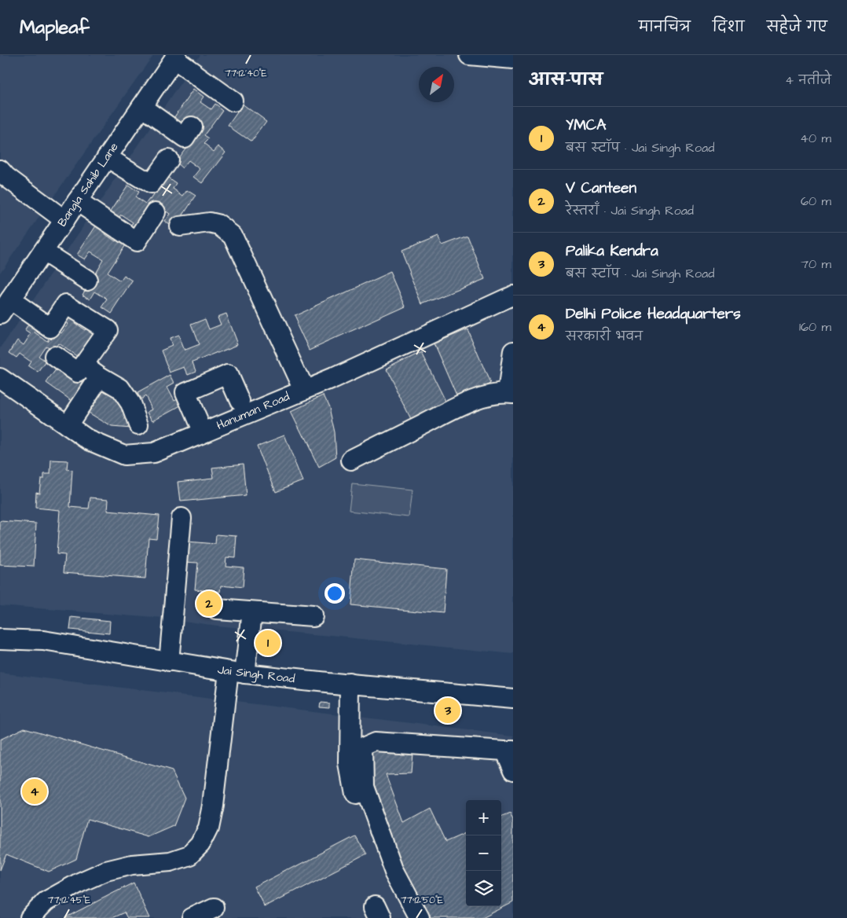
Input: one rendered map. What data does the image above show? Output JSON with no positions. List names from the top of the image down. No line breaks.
{"streets":{"street":["Bangla Sahib Lane","Hanuman Road","Jai Singh Road"]},"north":"top right","page":{"header":"Mapleaf","nav":["मानचित्र","दिशा","सहेजे गए"],"heading":["आस-पास","4 नतीजे"],"list":[{"mark":"1","name":"YMCA","note":"बस स्टॉप · Jai Singh Road","value":"40 m"},{"mark":"2","name":"V Canteen","note":"रेस्तराँ · Jai Singh Road","value":"60 m"},{"mark":"3","name":"Palika Kendra","note":"बस स्टॉप · Jai Singh Road","value":"70 m"},{"mark":"4","name":"Delhi Police Headquarters","note":"सरकारी भवन","value":"160 m"}],"pins":["2","1","3","4"],"map_buttons":["+","−"]},"coordinates":["77°12'40\"E","77°12'45\"E","77°12'50\"E"]}
